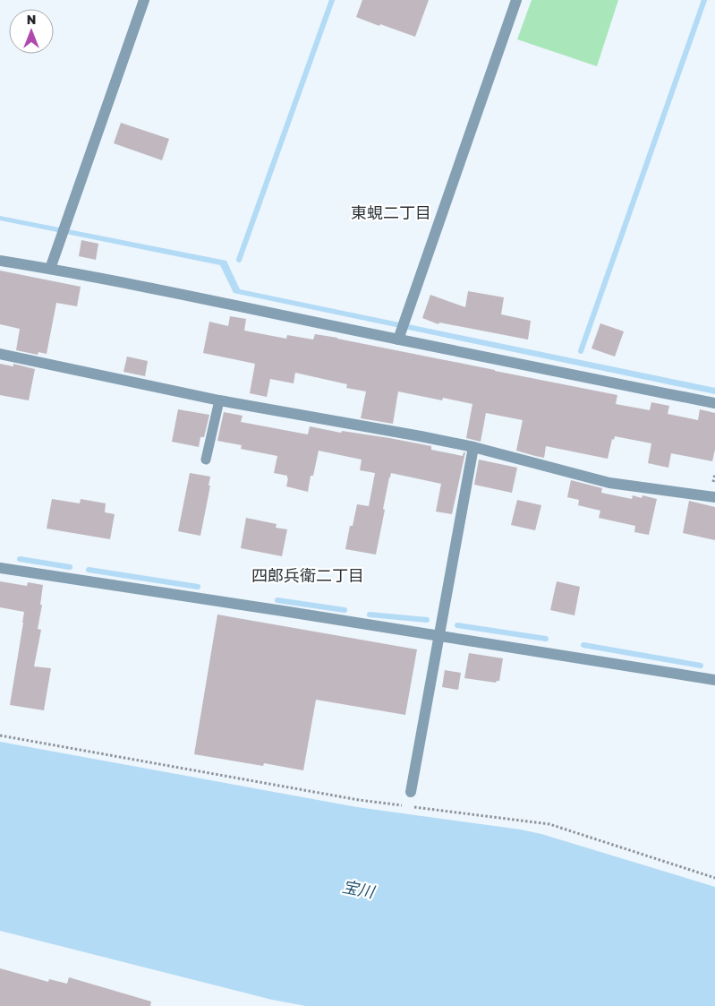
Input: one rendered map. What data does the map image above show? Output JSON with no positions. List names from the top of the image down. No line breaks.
{"districts":["東蜆二丁目","四郎兵衛二丁目"],"water":["宝川"],"north":"top"}
